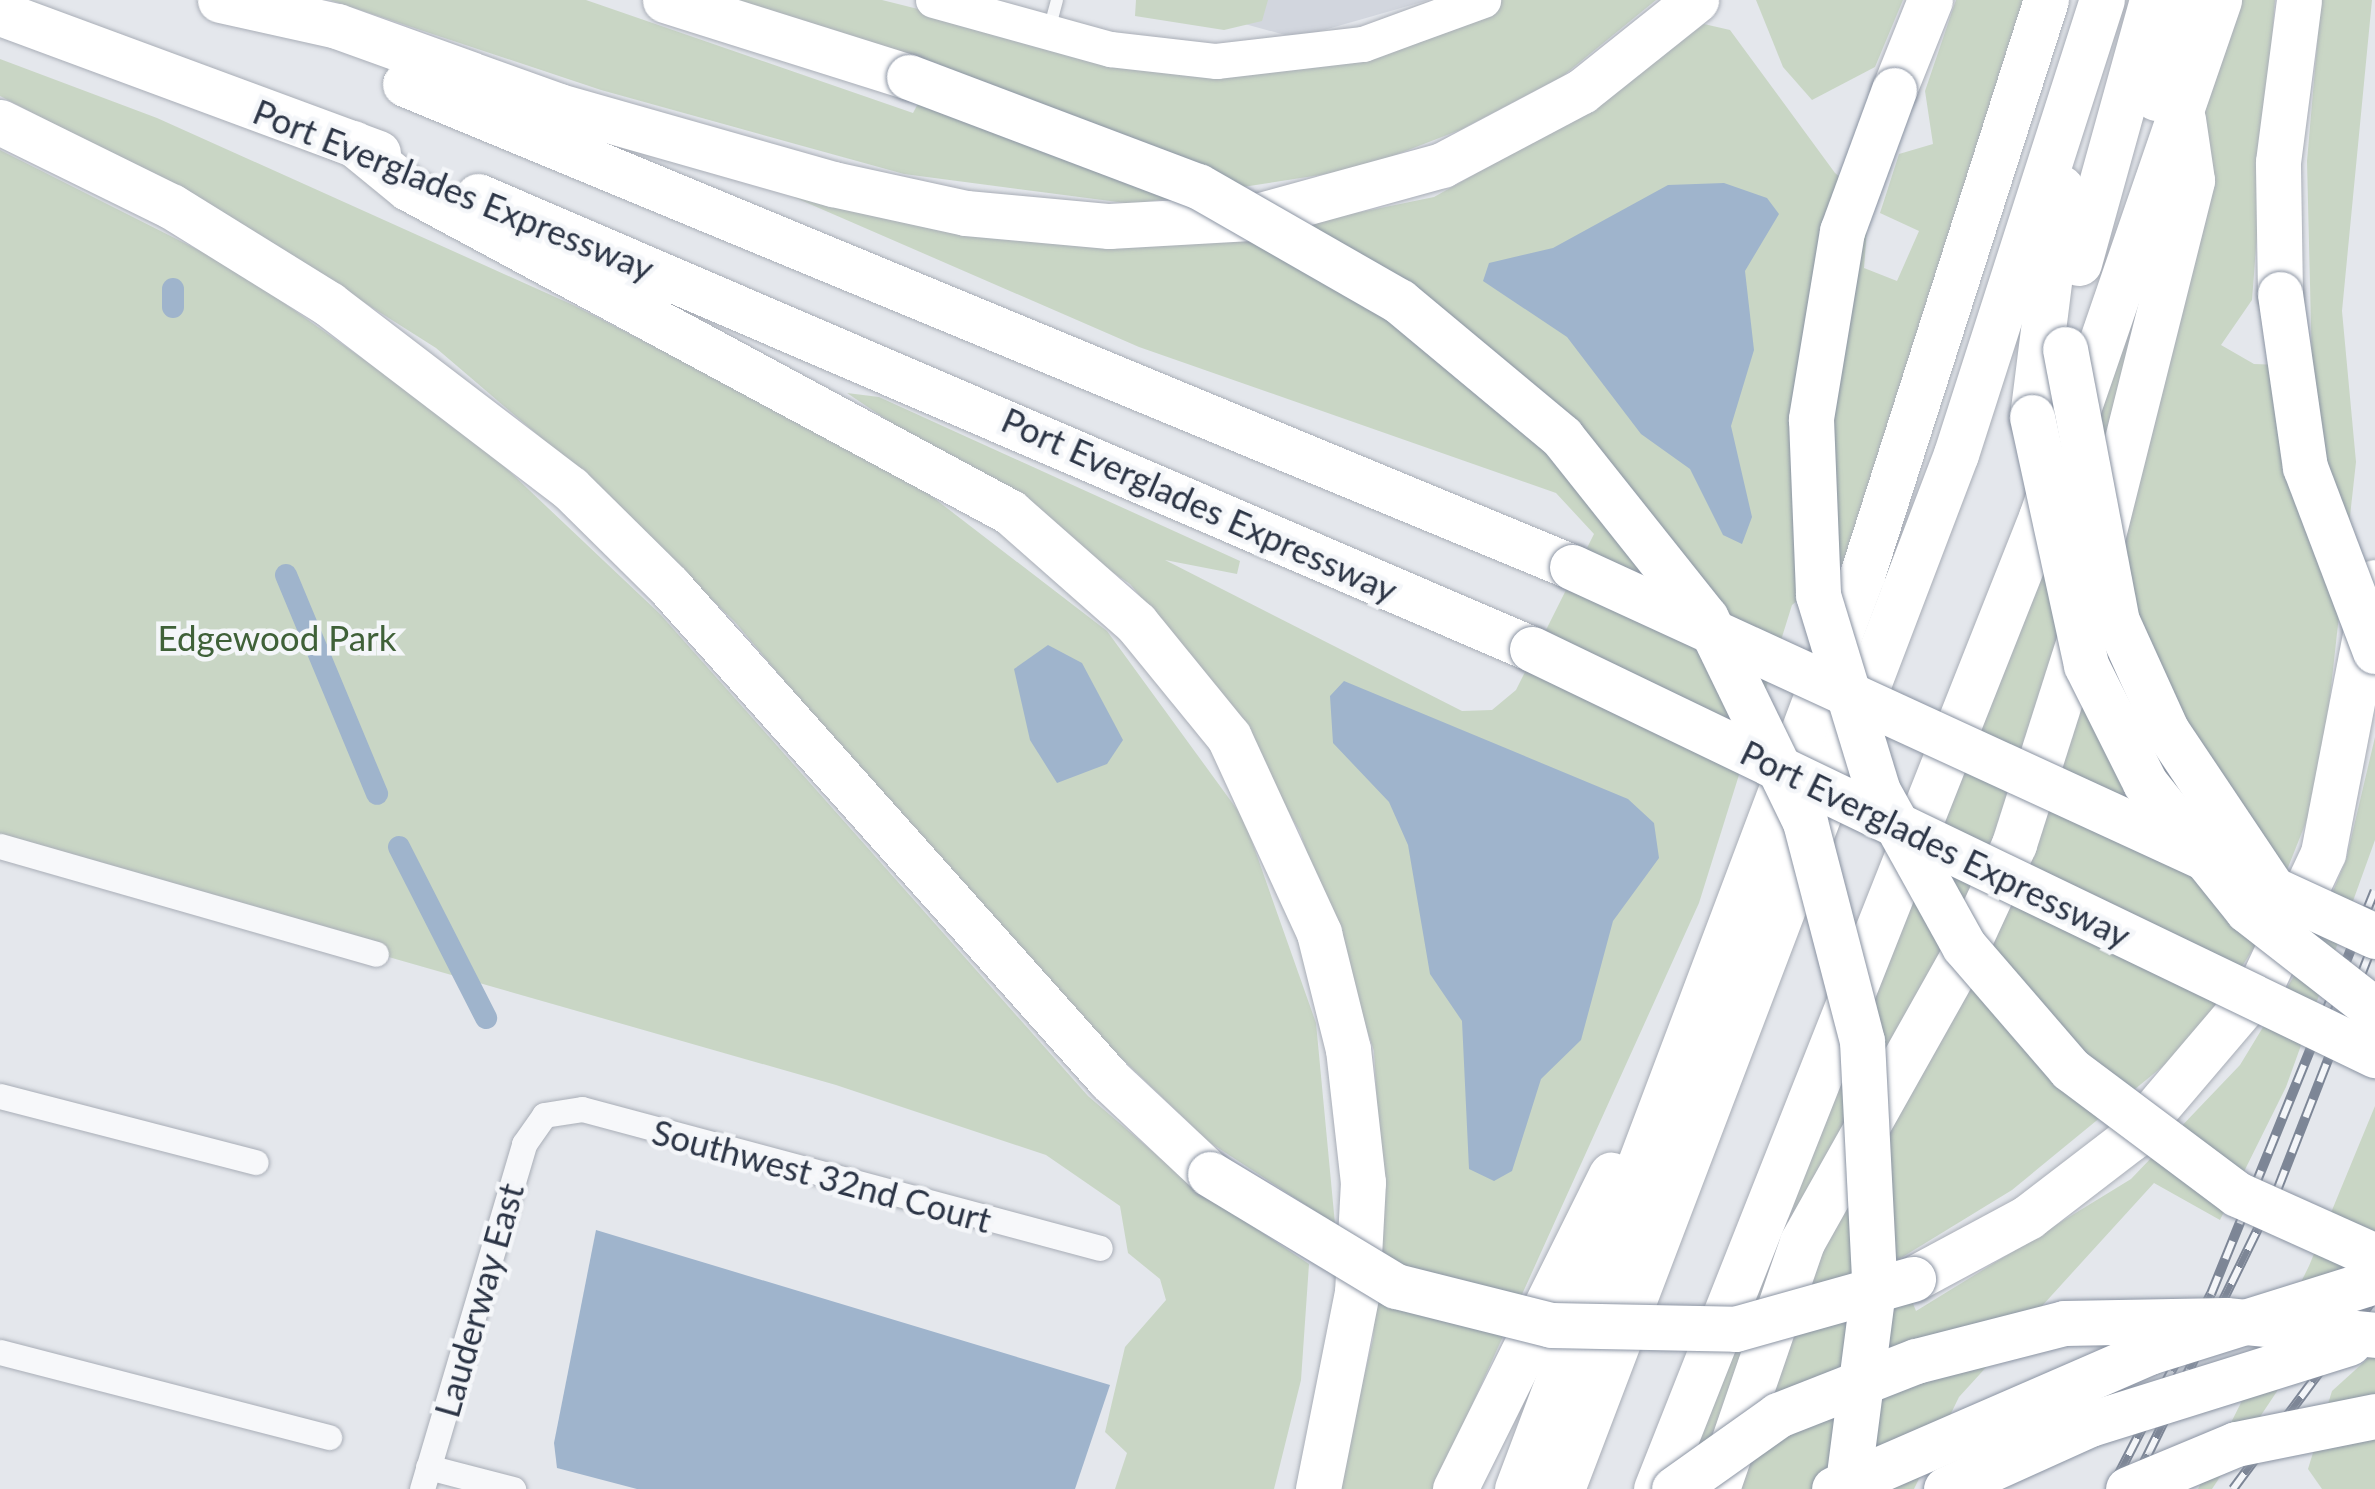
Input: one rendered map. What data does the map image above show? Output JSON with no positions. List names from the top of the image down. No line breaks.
{"streets":{"highway":["Port Everglades Expressway"],"street":["Southwest 32nd Court","Lauderway East"]},"crossings":[["Southwest 32nd Court","Lauderway East"]],"parks":["Edgewood Park"]}
